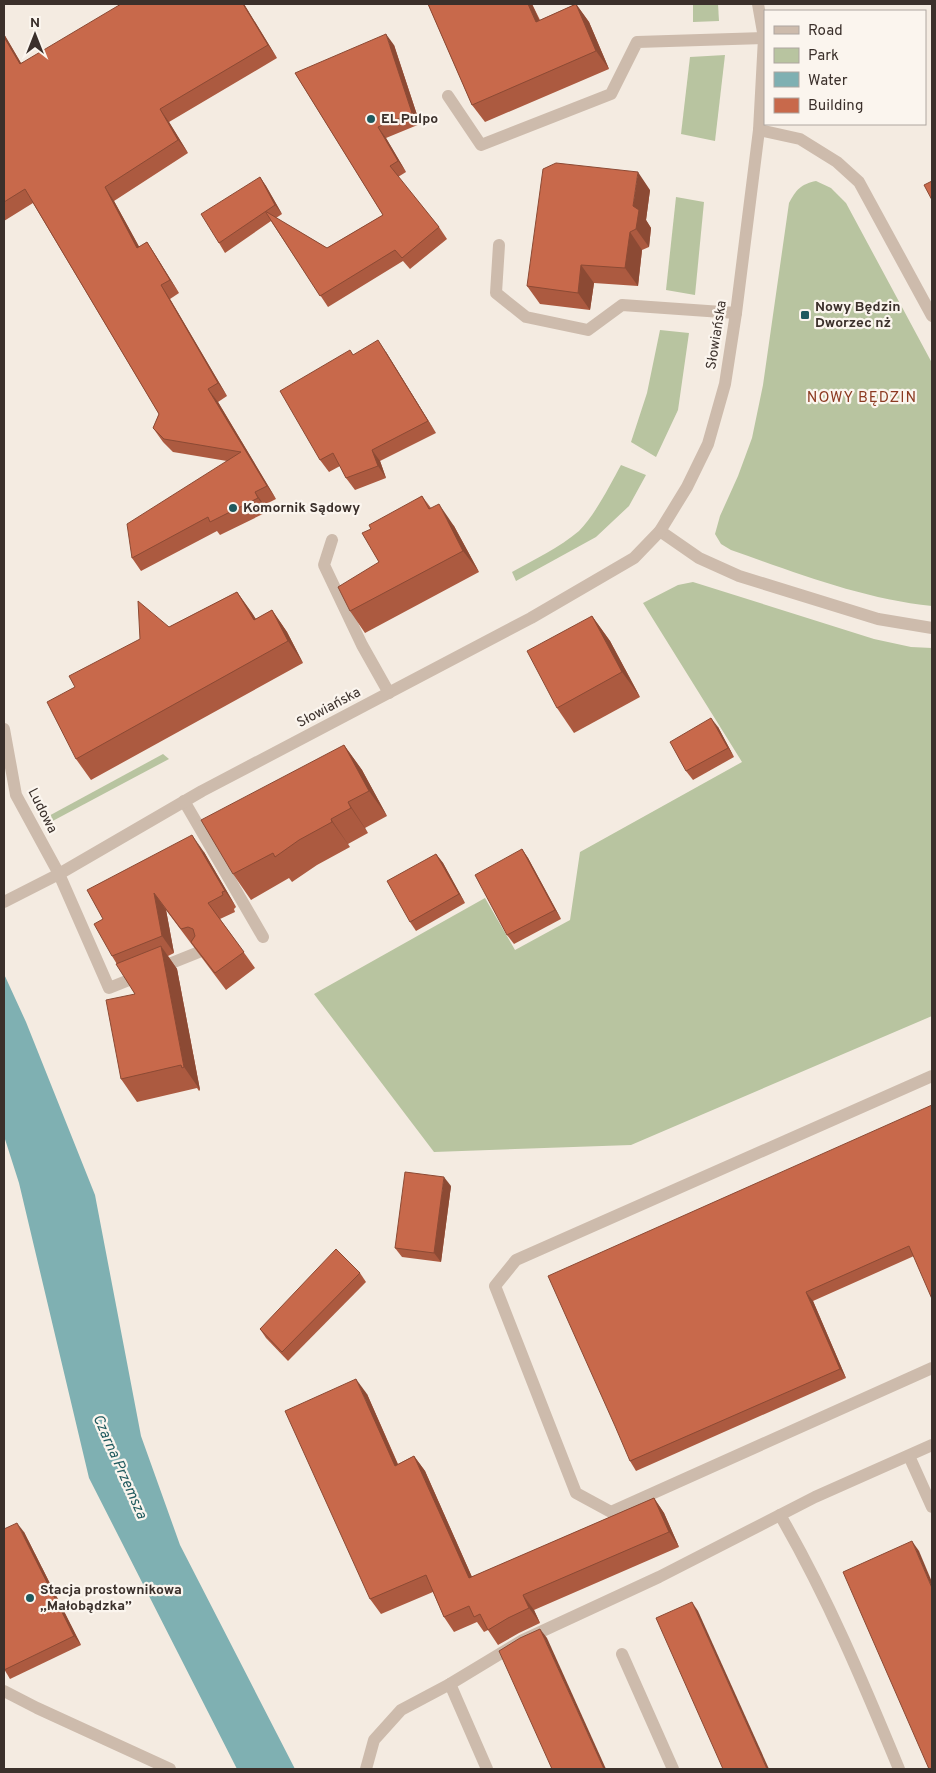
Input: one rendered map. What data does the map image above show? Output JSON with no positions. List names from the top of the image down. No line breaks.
{"streets":{"street":["Słowiańska","Ludowa"]},"crossings":[["Słowiańska","Ludowa"]],"districts":["NOWY BĘDZIN"],"water":["Czarna Przemsza"],"places":{"other":["EL Pulpo","Komornik Sądowy","Stacja prostownikowa „Małobądzka”"],"transit":["Nowy Będzin Dworzec nż"]},"legend":["Road","Park","Water","Building"],"north":"top"}
